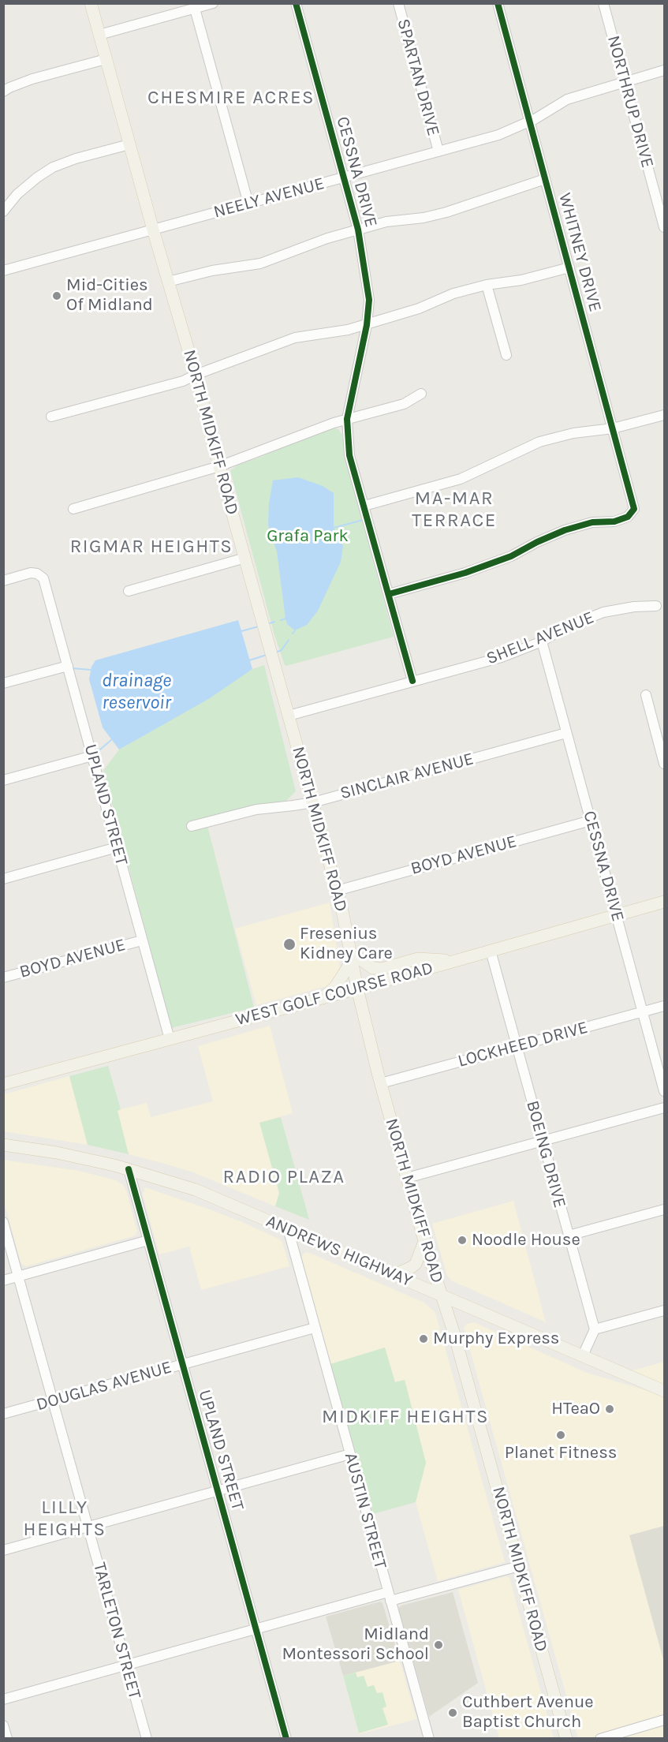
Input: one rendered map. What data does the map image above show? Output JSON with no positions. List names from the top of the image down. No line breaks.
{"streets":{"main road":["NORTH MIDKIFF ROAD","WEST GOLF COURSE ROAD","ANDREWS HIGHWAY"],"street":["SPARTAN DRIVE","NORTHRUP DRIVE","CESSNA DRIVE","NEELY AVENUE","WHITNEY DRIVE","SHELL AVENUE","SINCLAIR AVENUE","UPLAND STREET","BOYD AVENUE","LOCKHEED DRIVE","BOEING DRIVE","DOUGLAS AVENUE","AUSTIN STREET","TARLETON STREET"]},"crossings":[["SPARTAN DRIVE","NEELY AVENUE"],["NORTHRUP DRIVE","NEELY AVENUE"],["CESSNA DRIVE","NEELY AVENUE"],["CESSNA DRIVE","WHITNEY DRIVE"],["CESSNA DRIVE","SHELL AVENUE"],["CESSNA DRIVE","SINCLAIR AVENUE"],["CESSNA DRIVE","BOYD AVENUE"],["CESSNA DRIVE","WEST GOLF COURSE ROAD"],["CESSNA DRIVE","LOCKHEED DRIVE"],["NEELY AVENUE","WHITNEY DRIVE"],["NEELY AVENUE","NORTH MIDKIFF ROAD"],["NORTH MIDKIFF ROAD","SHELL AVENUE"],["NORTH MIDKIFF ROAD","SINCLAIR AVENUE"],["NORTH MIDKIFF ROAD","BOYD AVENUE"],["NORTH MIDKIFF ROAD","WEST GOLF COURSE ROAD"],["NORTH MIDKIFF ROAD","LOCKHEED DRIVE"],["NORTH MIDKIFF ROAD","ANDREWS HIGHWAY"],["UPLAND STREET","BOYD AVENUE"],["UPLAND STREET","WEST GOLF COURSE ROAD"],["UPLAND STREET","ANDREWS HIGHWAY"],["UPLAND STREET","DOUGLAS AVENUE"],["WEST GOLF COURSE ROAD","BOEING DRIVE"],["LOCKHEED DRIVE","BOEING DRIVE"],["ANDREWS HIGHWAY","AUSTIN STREET"],["DOUGLAS AVENUE","AUSTIN STREET"],["DOUGLAS AVENUE","TARLETON STREET"]],"districts":["CHESMIRE ACRES","MA-MAR TERRACE","RIGMAR HEIGHTS","RADIO PLAZA","MIDKIFF HEIGHTS","LILLY HEIGHTS"],"water":["drainage reservoir"],"parks":["Grafa Park"],"places":["Mid-Cities Of Midland","Fresenius Kidney Care","Noodle House","Murphy Express","HTeaO","Planet Fitness","Midland Montessori School","Cuthbert Avenue Baptist Church"]}
